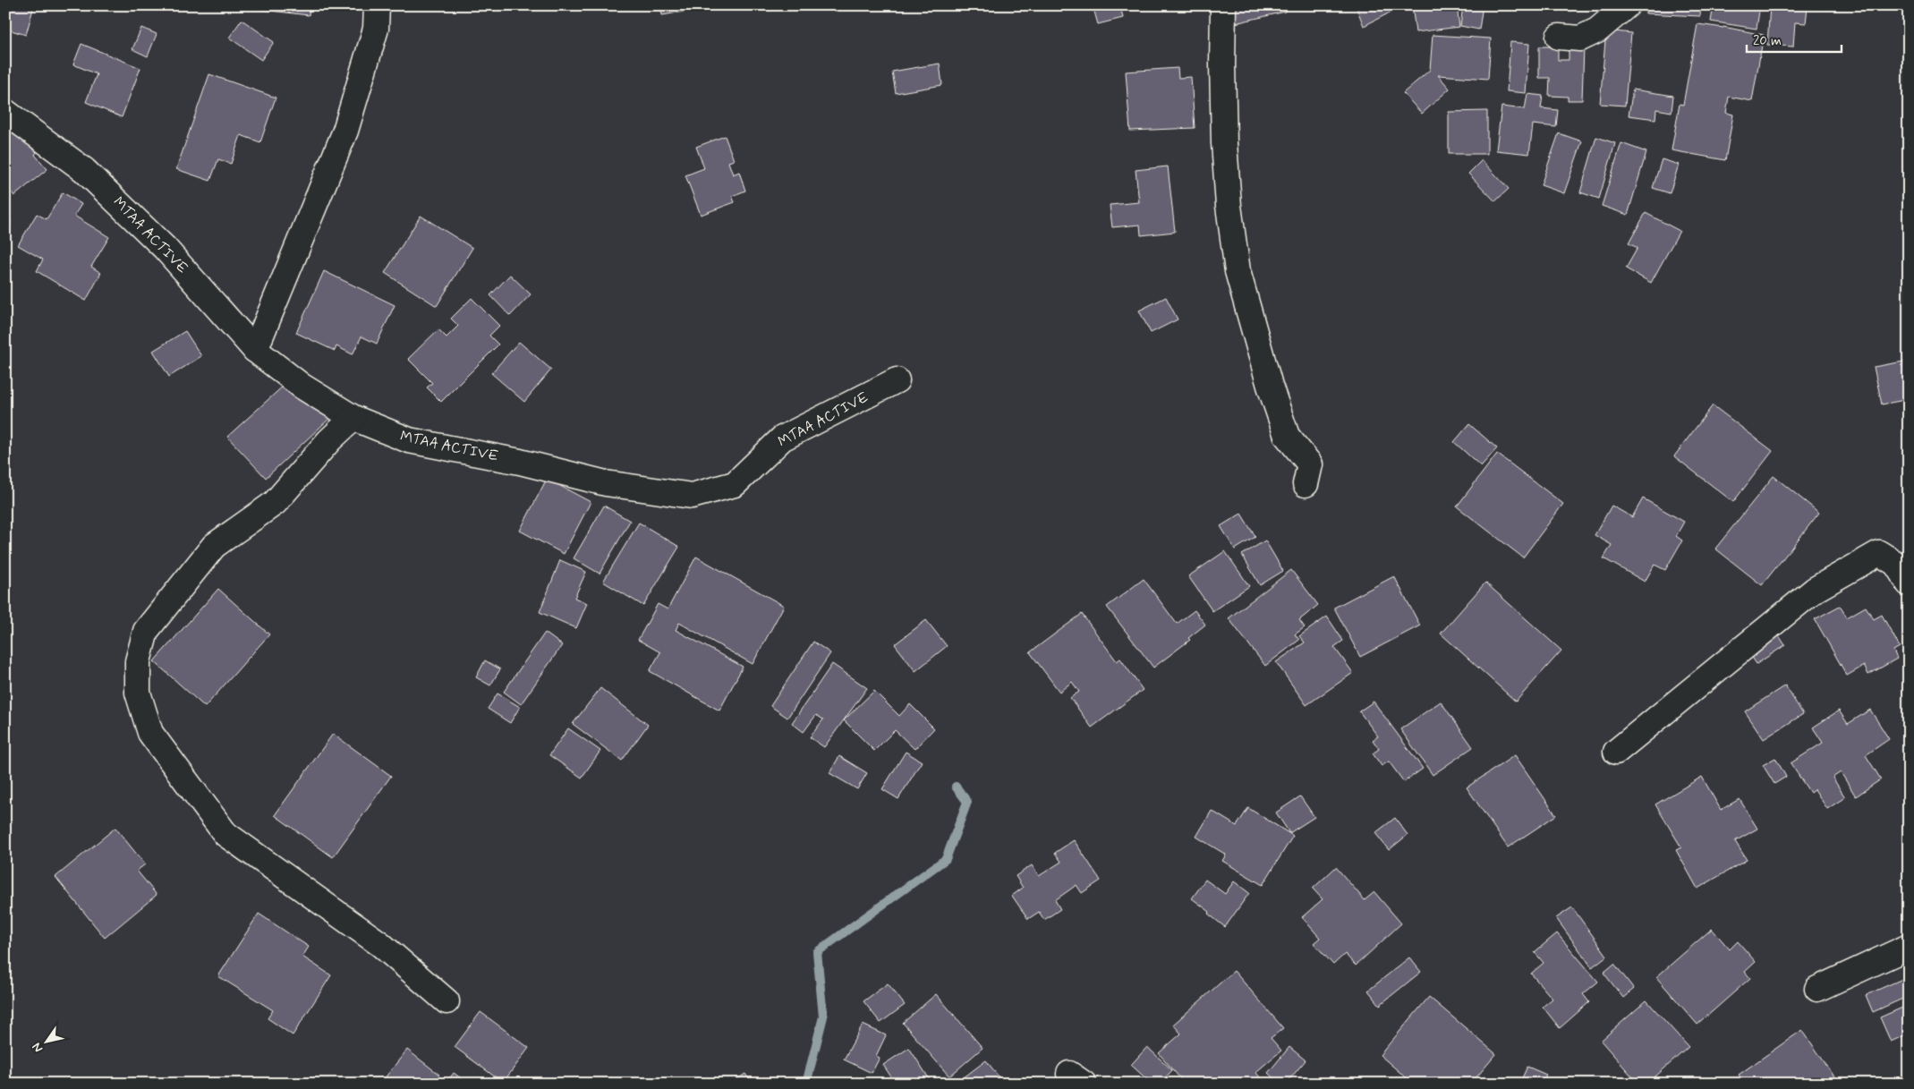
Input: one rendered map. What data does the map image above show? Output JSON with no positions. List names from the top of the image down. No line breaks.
{"streets":{"street":["MTAA ACTIVE"]},"scale_bar":"20 m","north":"bottom left"}
